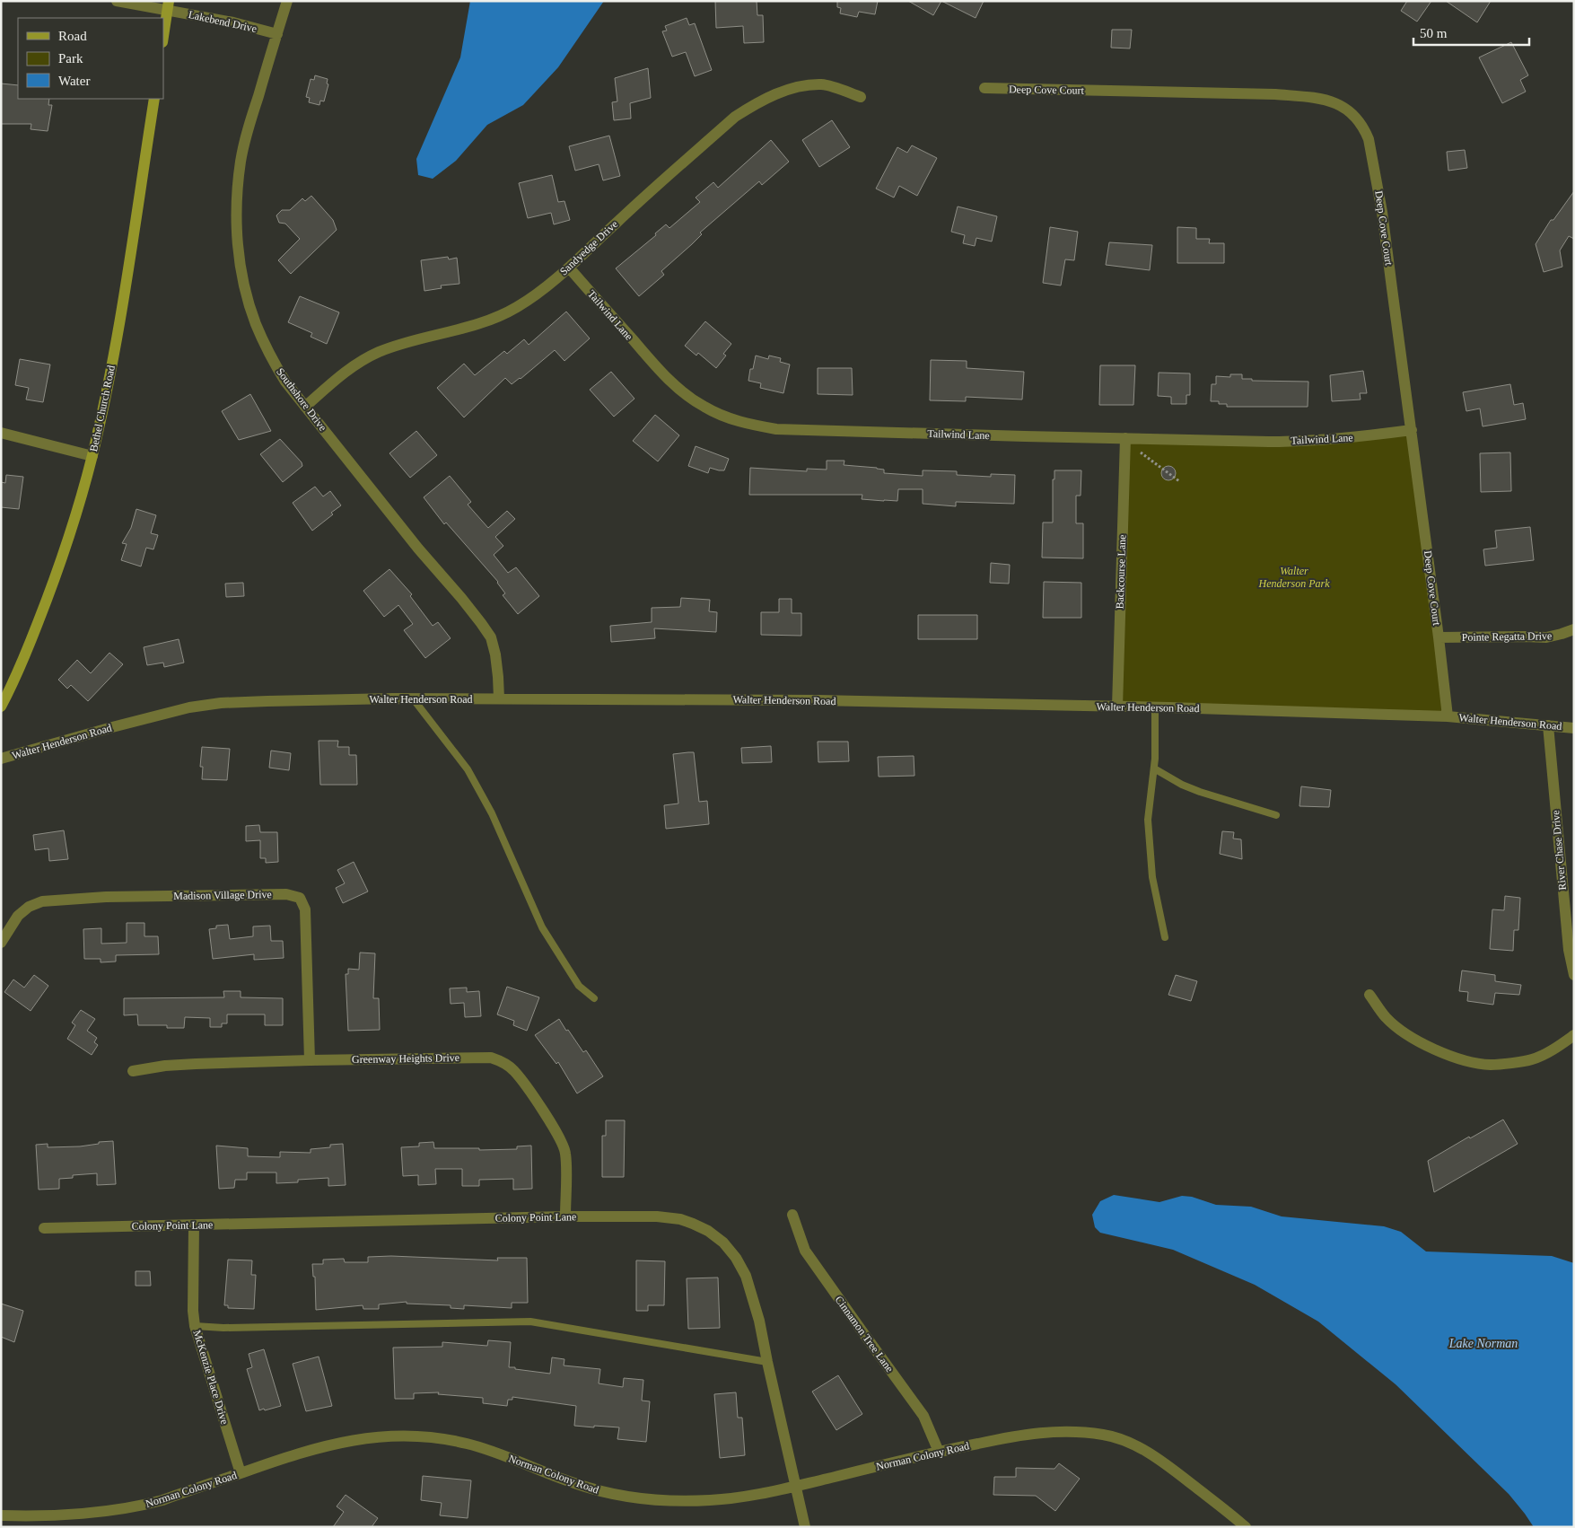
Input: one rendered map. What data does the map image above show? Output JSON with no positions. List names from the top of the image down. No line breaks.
{"streets":{"street":["Lakebend Drive","Deep Cove Court","Sandyedge Drive","Tailwind Lane","Southshore Drive","Bethel Church Road","Backcourse Lane","Pointe Regatta Drive","Walter Henderson Road","River Chase Drive","Madison Village Drive","Greenway Heights Drive","Colony Point Lane","Cinnamon Tree Lane","McKenzie Place Drive","Norman Colony Road"]},"crossings":[["Lakebend Drive","Southshore Drive"],["Deep Cove Court","Tailwind Lane"],["Deep Cove Court","Pointe Regatta Drive"],["Deep Cove Court","Walter Henderson Road"],["Sandyedge Drive","Tailwind Lane"],["Sandyedge Drive","Southshore Drive"],["Tailwind Lane","Backcourse Lane"],["Southshore Drive","Walter Henderson Road"],["Backcourse Lane","Walter Henderson Road"],["Walter Henderson Road","River Chase Drive"],["Madison Village Drive","Greenway Heights Drive"],["Greenway Heights Drive","Colony Point Lane"],["Colony Point Lane","McKenzie Place Drive"],["Colony Point Lane","Norman Colony Road"],["Cinnamon Tree Lane","Norman Colony Road"],["McKenzie Place Drive","Norman Colony Road"]],"water":["Lake Norman"],"parks":["Walter Henderson Park"],"legend":["Road","Park","Water"],"scale_bar":"50 m"}
